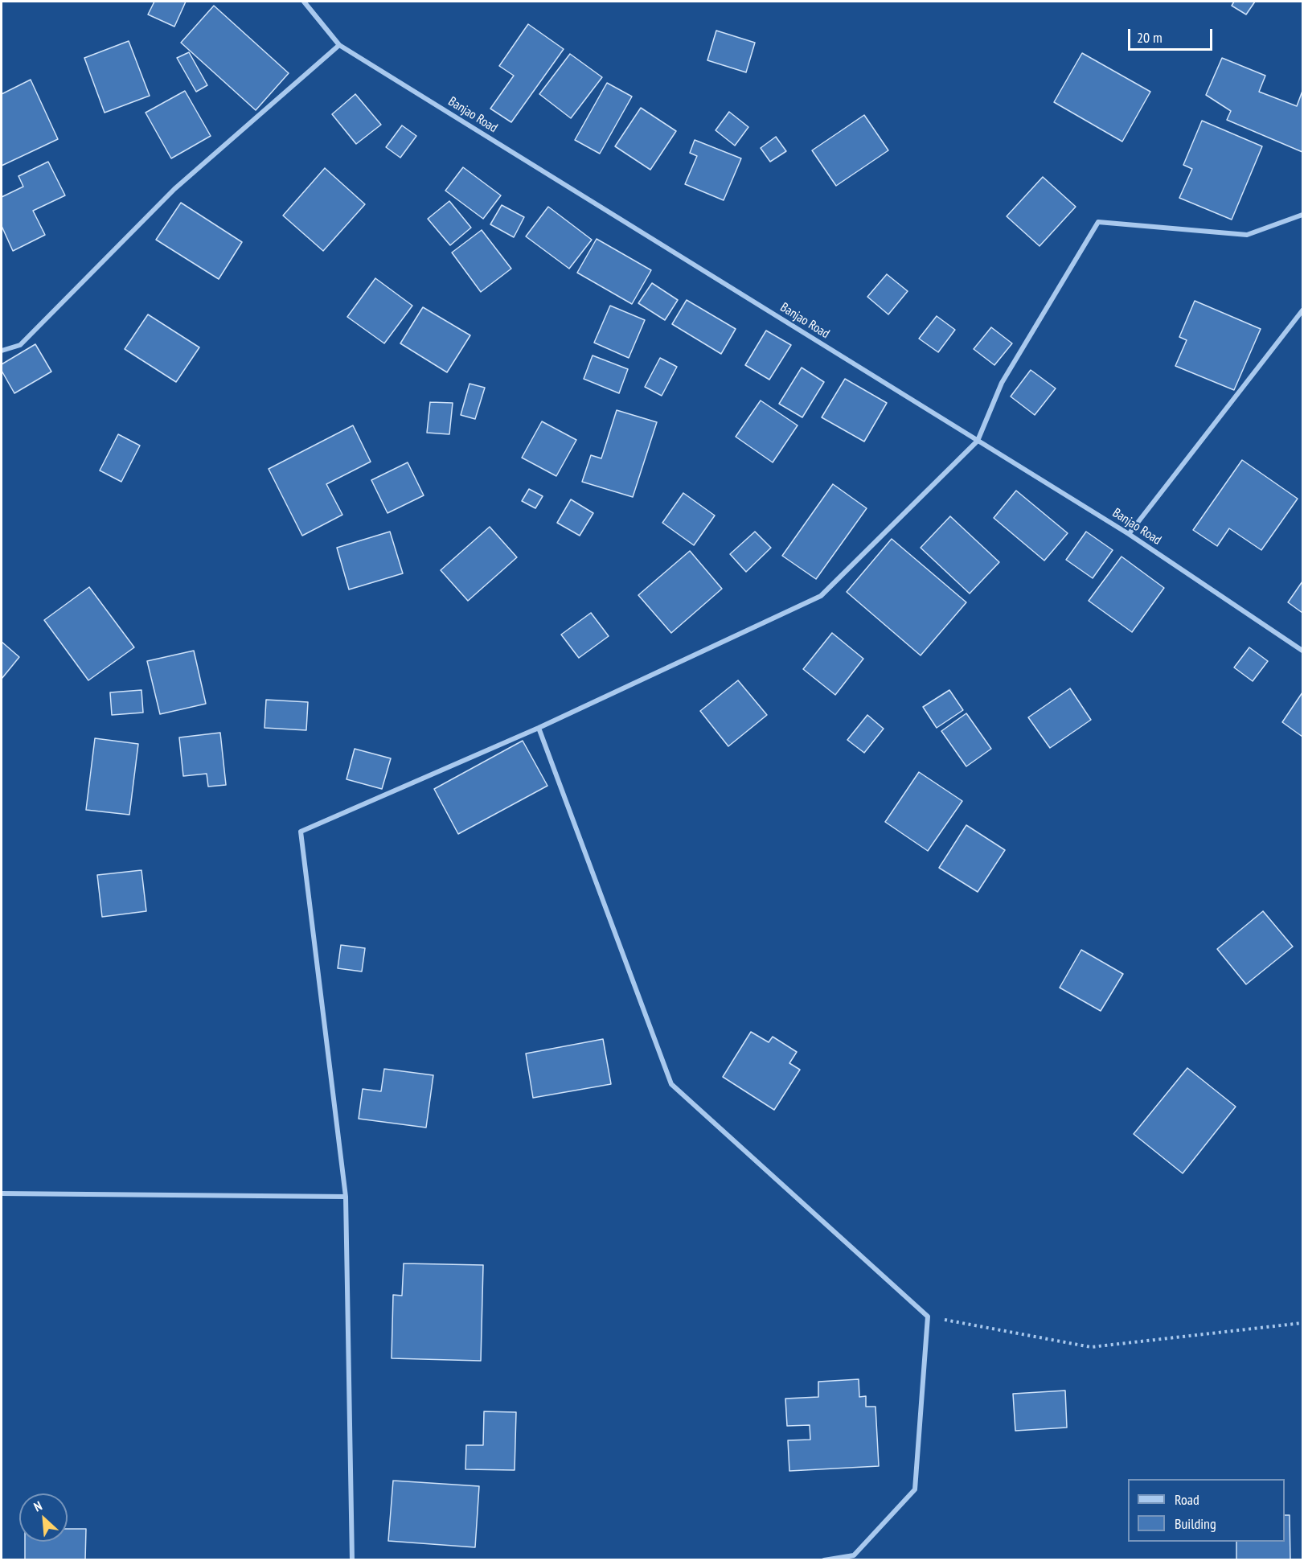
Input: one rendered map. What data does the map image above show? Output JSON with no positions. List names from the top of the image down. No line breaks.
{"streets":{"street":["Banjao Road"]},"legend":["Road","Building"],"scale_bar":"20 m","north":"top left"}
